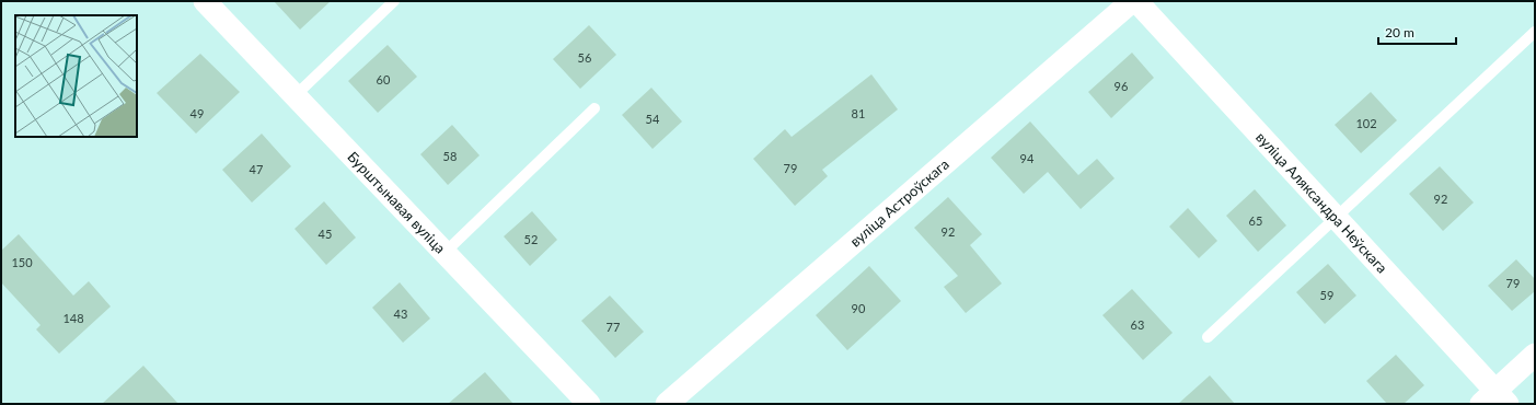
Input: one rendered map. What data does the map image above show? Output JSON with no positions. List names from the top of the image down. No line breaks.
{"streets":{"street":["Бурштынавая вуліца","вуліца Астроўскага","вуліца Аляксандра Неўскага"]},"house_numbers":["56","60","96","49","81","54","102","58","94","79","47","92","65","92","45","52","150","79","59","90","43","148","63","77"],"scale_bar":"20 m"}
